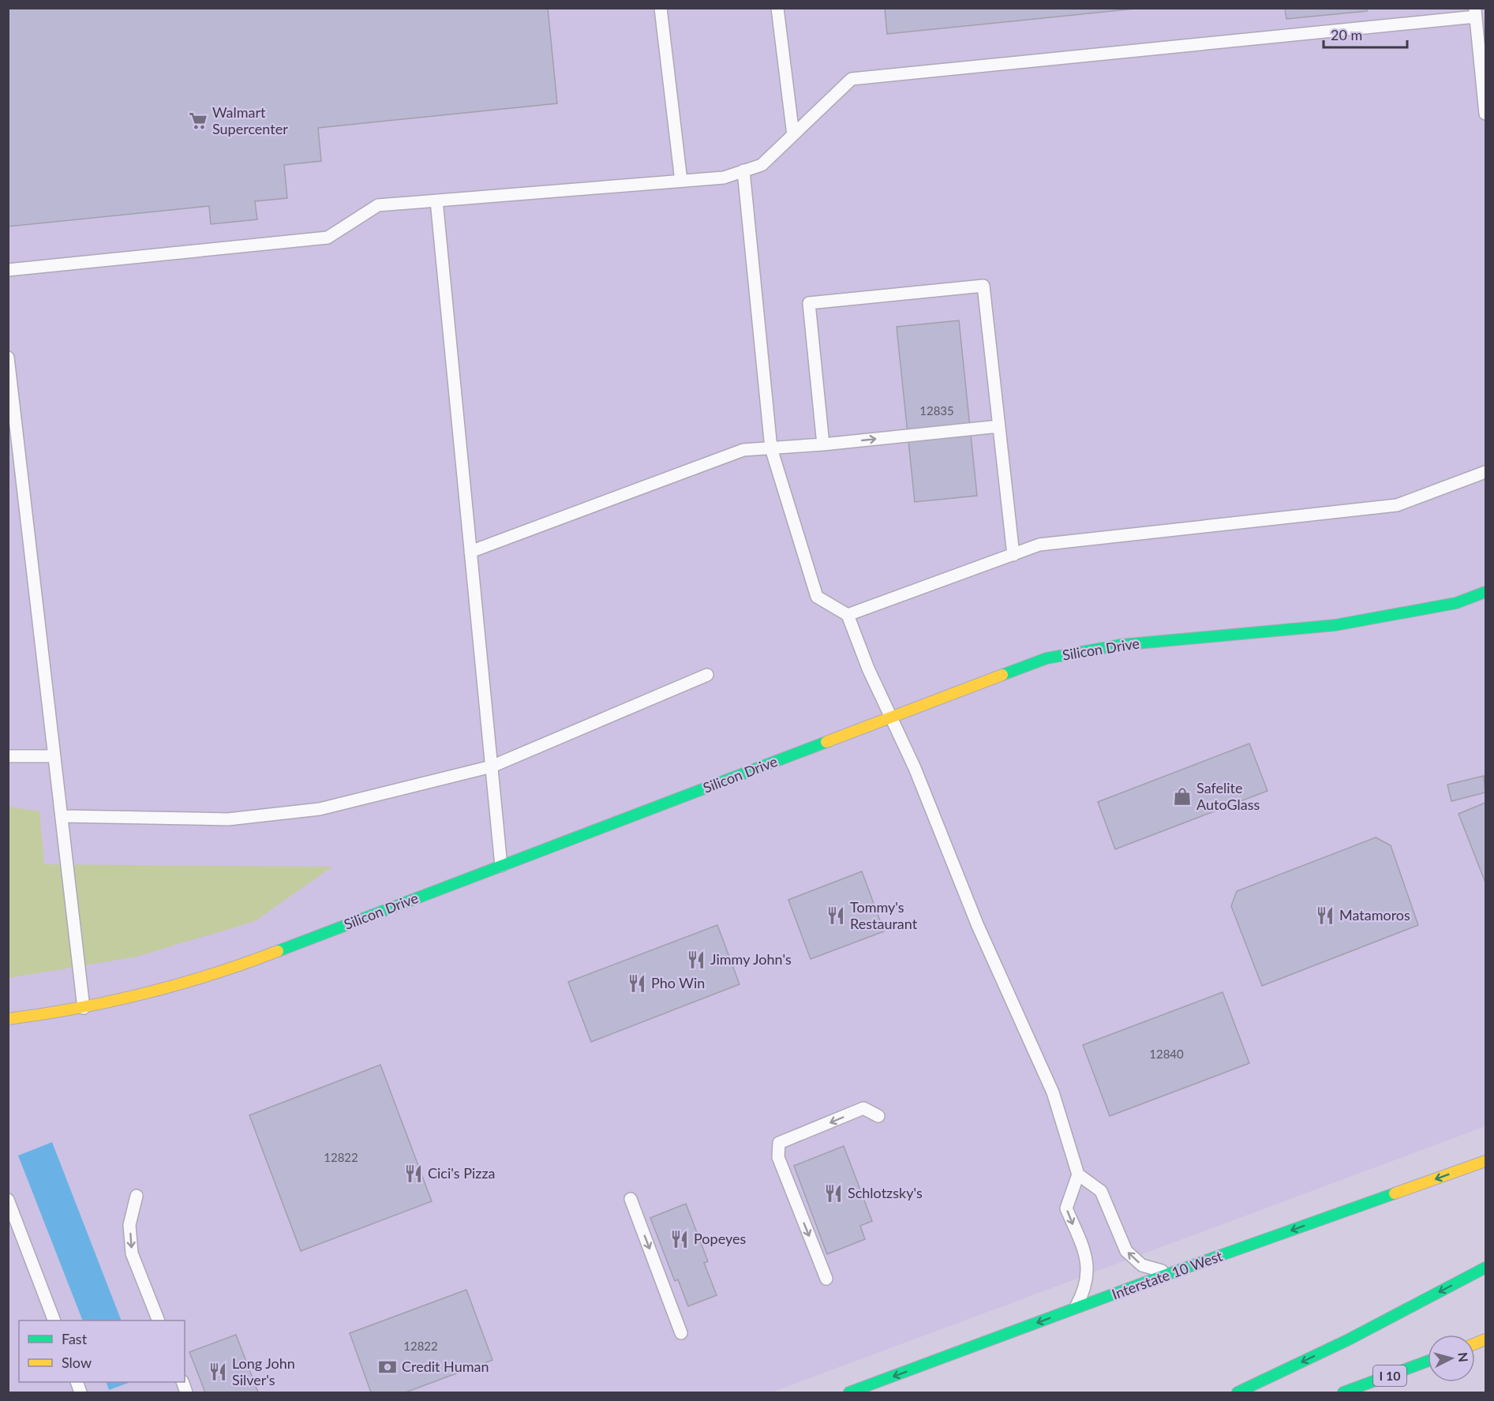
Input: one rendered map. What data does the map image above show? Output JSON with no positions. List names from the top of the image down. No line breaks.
{"streets":{"main road":["Silicon Drive","Interstate 10 West","I 10"]},"one_way":["Interstate 10 West"],"places":{"supermarket":["Walmart Supercenter"],"shop":["Safelite AutoGlass"],"restaurant":["Tommy's Restaurant","Matamoros","Jimmy John's","Pho Win","Cici's Pizza","Schlotzsky's","Popeyes","Long John Silver's"],"bank":["Credit Human"]},"house_numbers":["12835","12840","12822","12822"],"legend":["Fast","Slow"],"scale_bar":"20 m","north":"right"}
